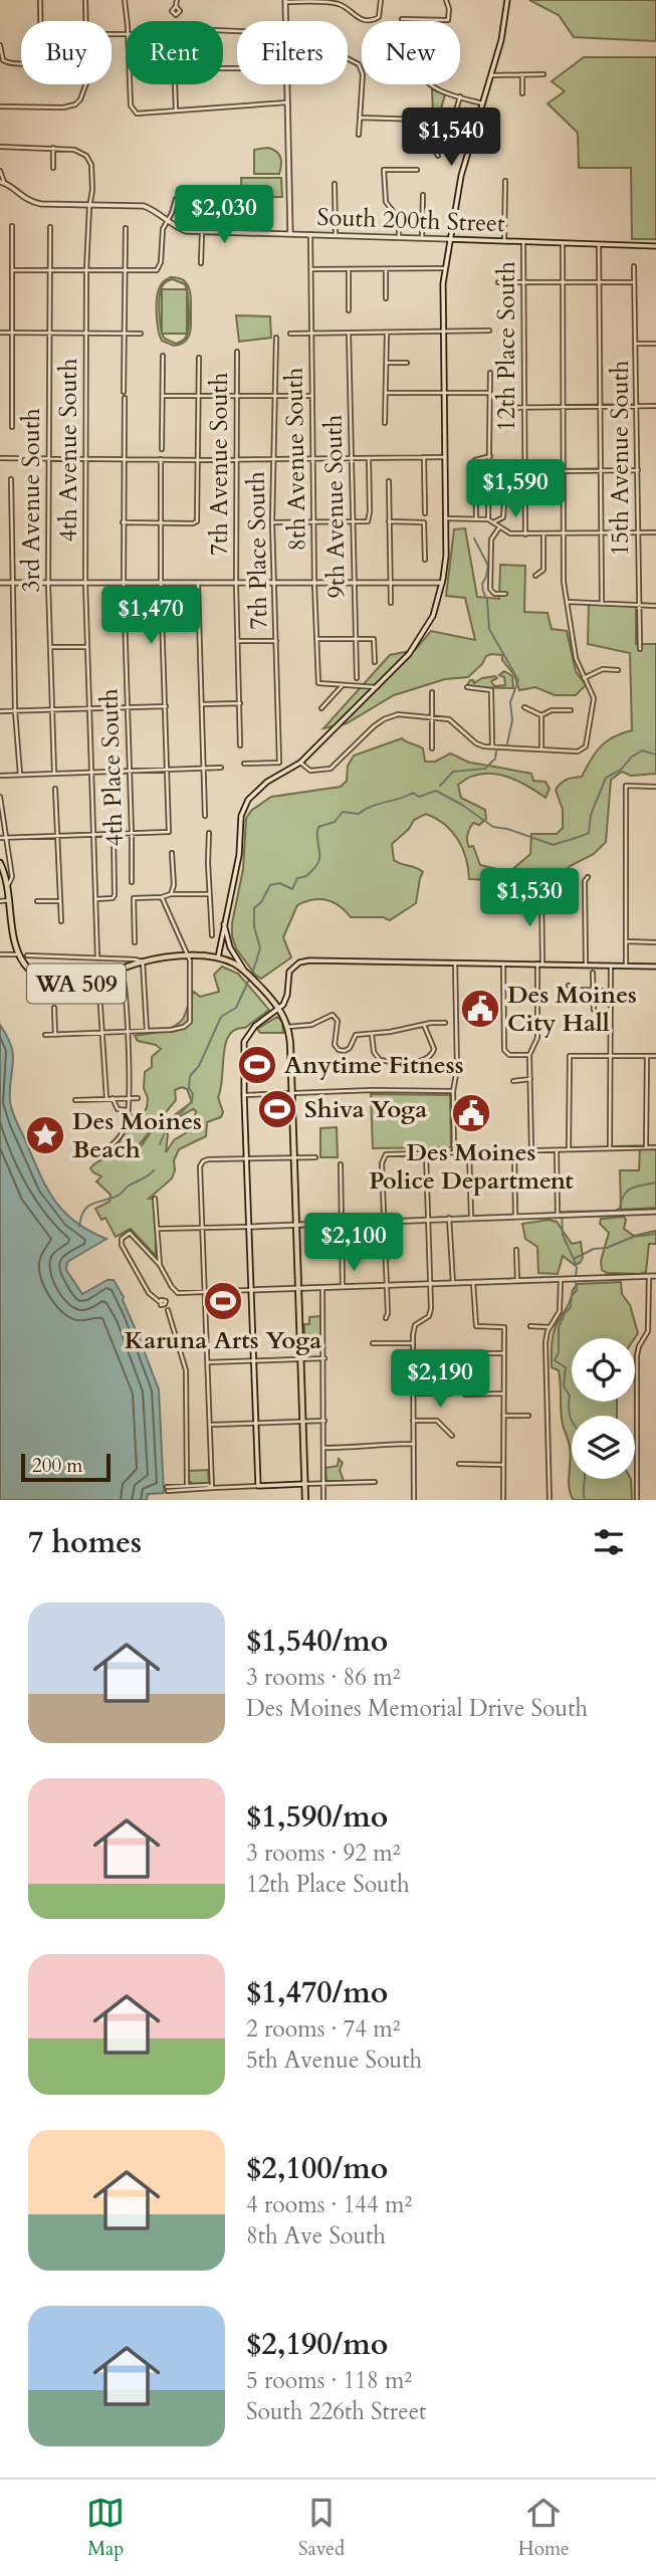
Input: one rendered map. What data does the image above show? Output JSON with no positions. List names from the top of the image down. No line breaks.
{"streets":{"main road":["South 200th Street","WA 509"],"street":["12th Place South","4th Avenue South","15th Avenue South","8th Avenue South","7th Avenue South","3rd Avenue South","9th Avenue South","7th Place South","4th Place South"]},"crossings":[["South 200th Street","12th Place South"],["South 200th Street","4th Avenue South"],["South 200th Street","8th Avenue South"]],"places":{"public building":["Des Moines City Hall","Des Moines Police Department"],"sports":["Anytime Fitness","Shiva Yoga","Karuna Arts Yoga"],"place":["Des Moines Beach"]},"scale_bar":"200 m","page":{"chip":["Buy","Rent","Filters","New"],"price":["$1,540","$2,030","$1,590","$1,470","$1,530","$2,100","$2,190"],"scale":"200 m","heading":"7 homes","list":[{"name":"$1,540/mo","note":"3 rooms · 86 m² · Des Moines Memorial Drive South"},{"name":"$1,590/mo","note":"3 rooms · 92 m² · 12th Place South"},{"name":"$1,470/mo","note":"2 rooms · 74 m² · 5th Avenue South"},{"name":"$2,100/mo","note":"4 rooms · 144 m² · 8th Ave South"},{"name":"$2,190/mo","note":"5 rooms · 118 m² · South 226th Street"}],"tabs":["Map","Saved","Home"]}}
